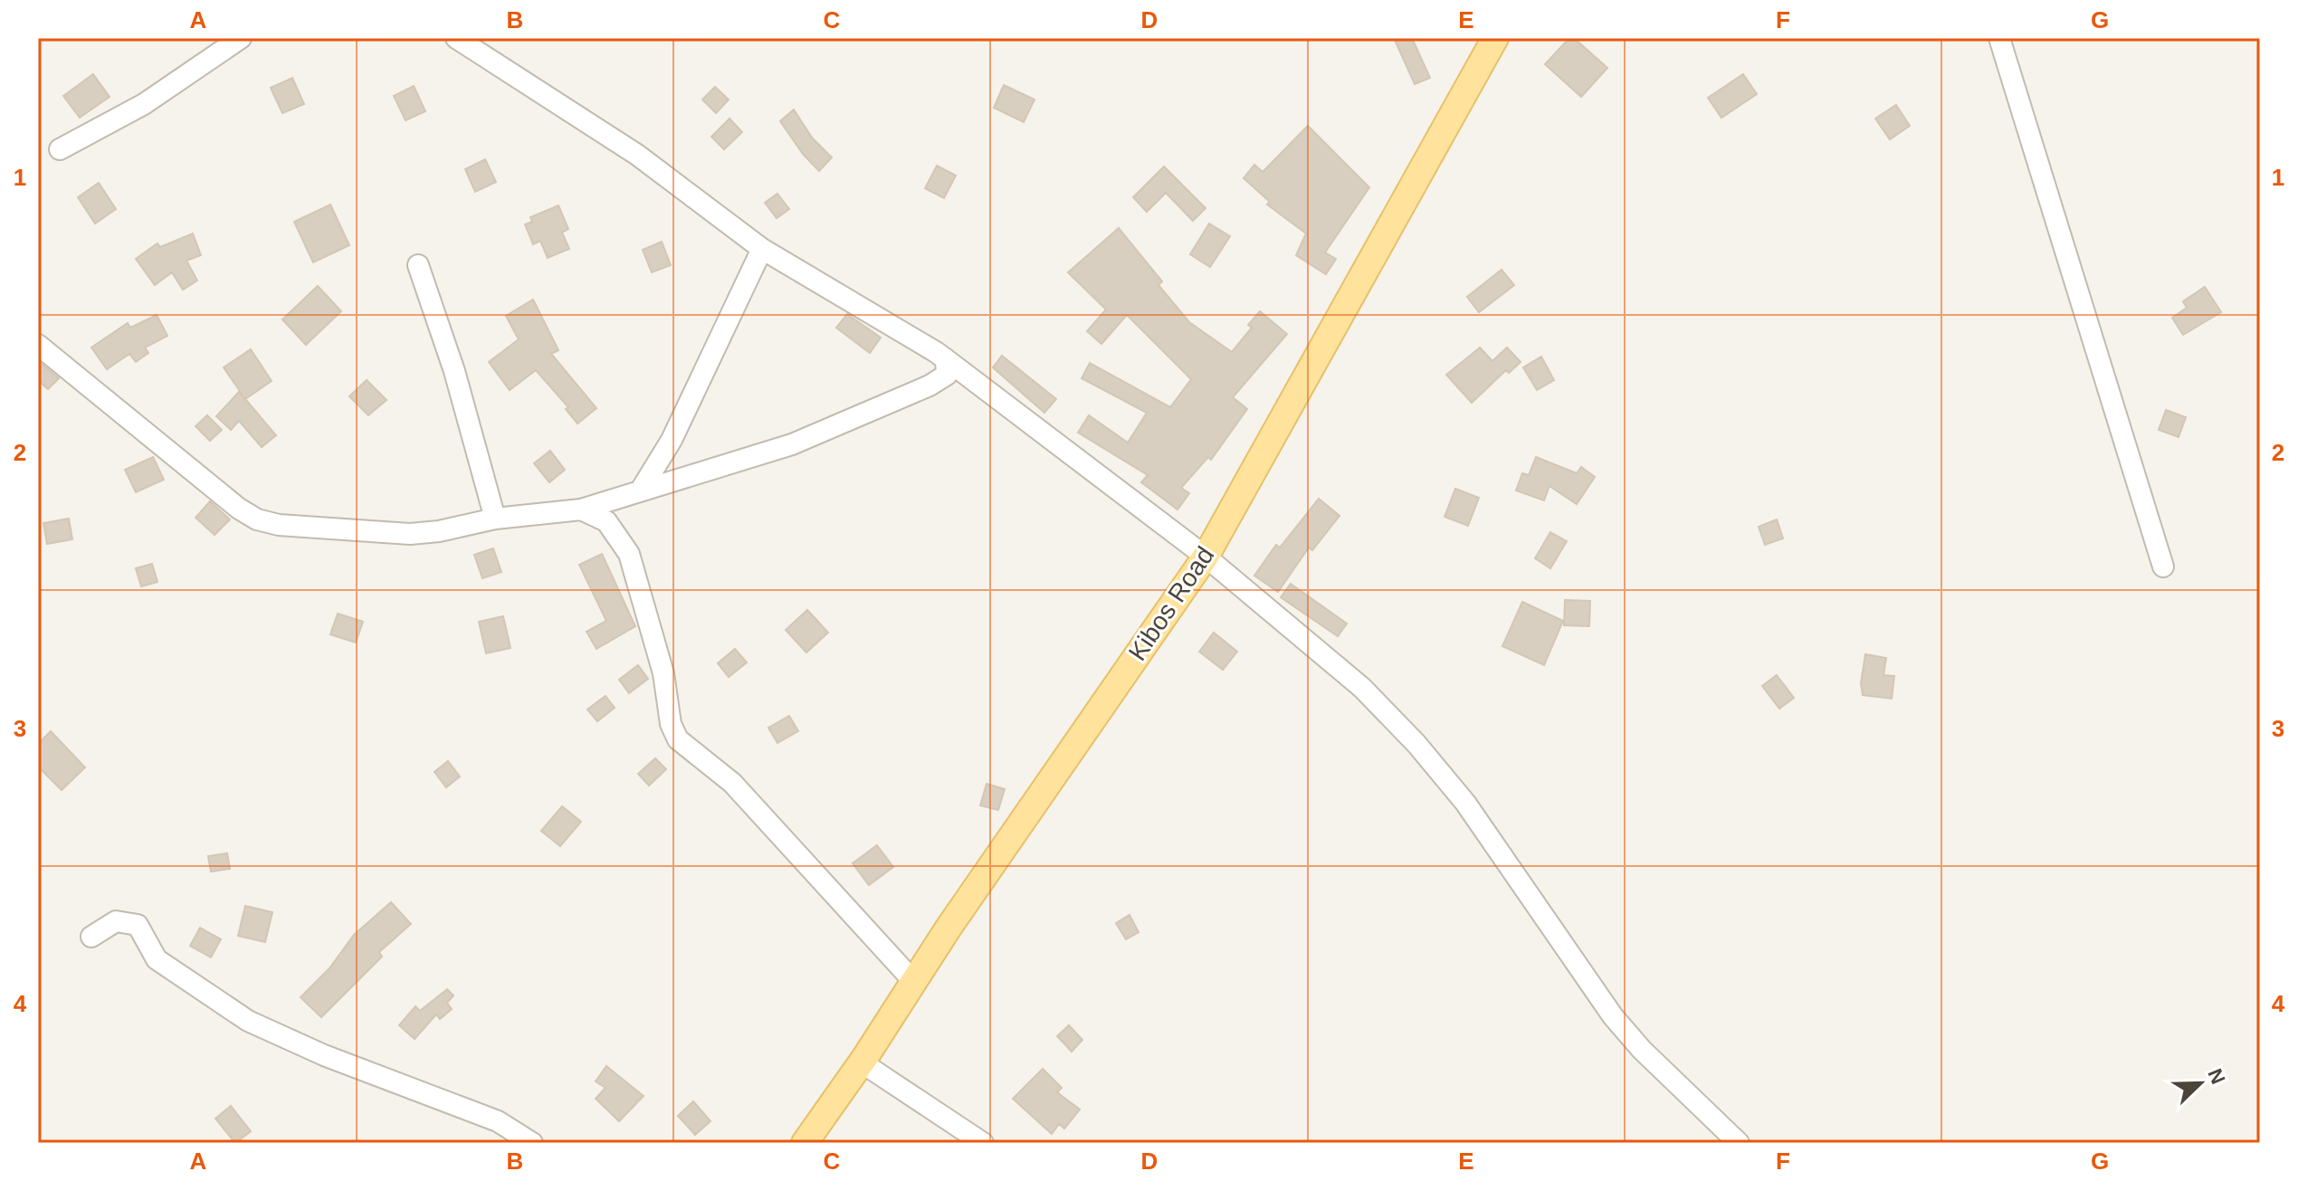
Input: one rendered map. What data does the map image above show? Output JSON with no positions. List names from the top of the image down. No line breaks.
{"streets":{"main road":["Kibos Road"]},"north":"top right","grid":{"columns":["A","B","C","D","E","F","G"],"rows":["1","2","3","4"]}}
